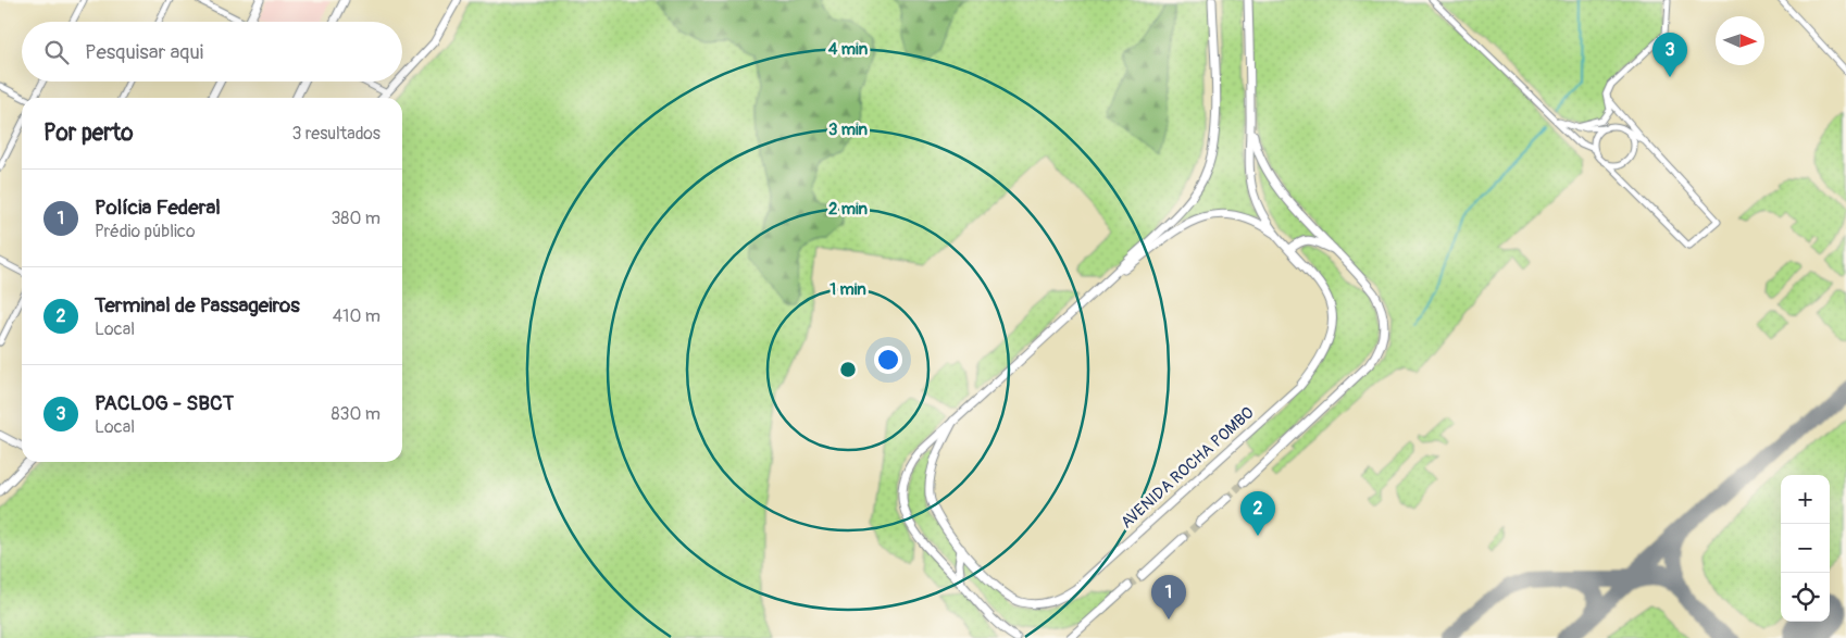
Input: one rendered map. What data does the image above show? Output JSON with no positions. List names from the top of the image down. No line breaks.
{"streets":{"main road":["AVENIDA ROCHA POMBO"]},"north":"right","page":{"search":"Pesquisar aqui","pins":["3","2","1"],"heading":["Por perto","3 resultados"],"list":[{"mark":"1","name":"Polícia Federal","note":"Prédio público","value":"380 m"},{"mark":"2","name":"Terminal de Passageiros","note":"Local","value":"410 m"},{"mark":"3","name":"PACLOG - SBCT","note":"Local","value":"830 m"}],"map_buttons":["+","−"]},"rings":["4 min","3 min","2 min","1 min"]}
